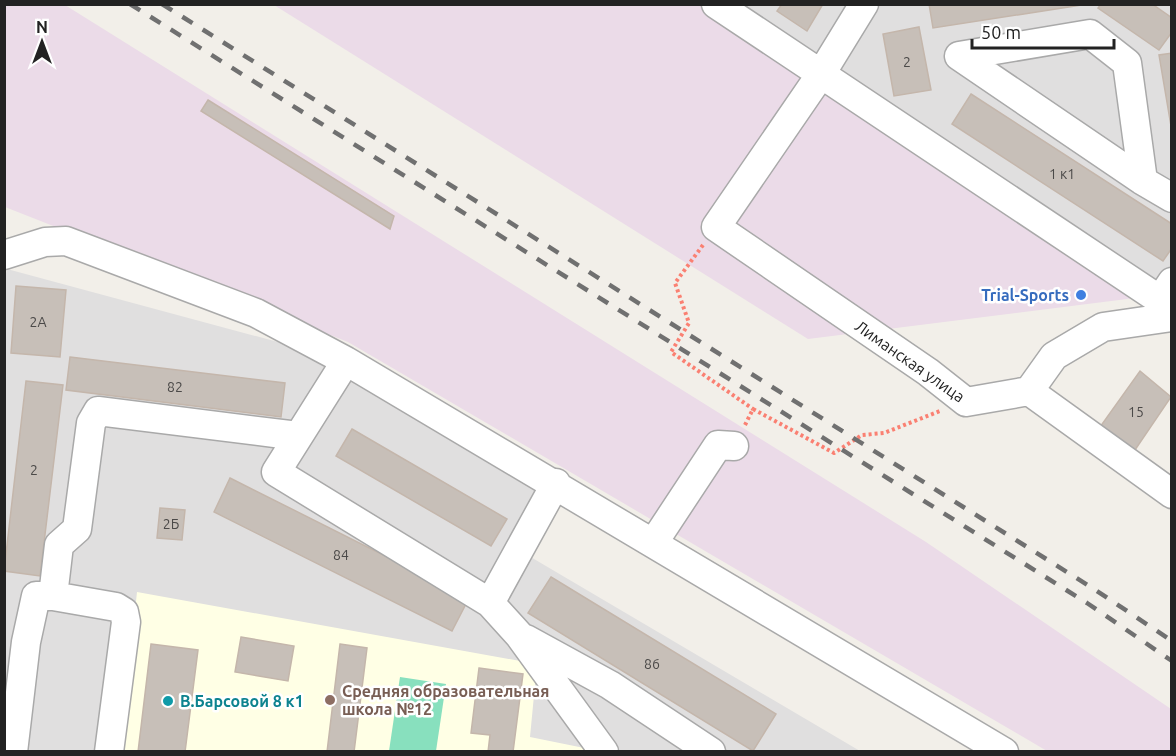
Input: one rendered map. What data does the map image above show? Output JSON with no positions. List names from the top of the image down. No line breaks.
{"streets":{"street":["Лиманская улица"]},"places":["Trial-Sports","Средняя образовательная школа №12","В.Барсовой 8 к1"],"house_numbers":["2","1 к1","2А","82","15","2","2Б","84","86"],"scale_bar":"50 m","north":"top"}
